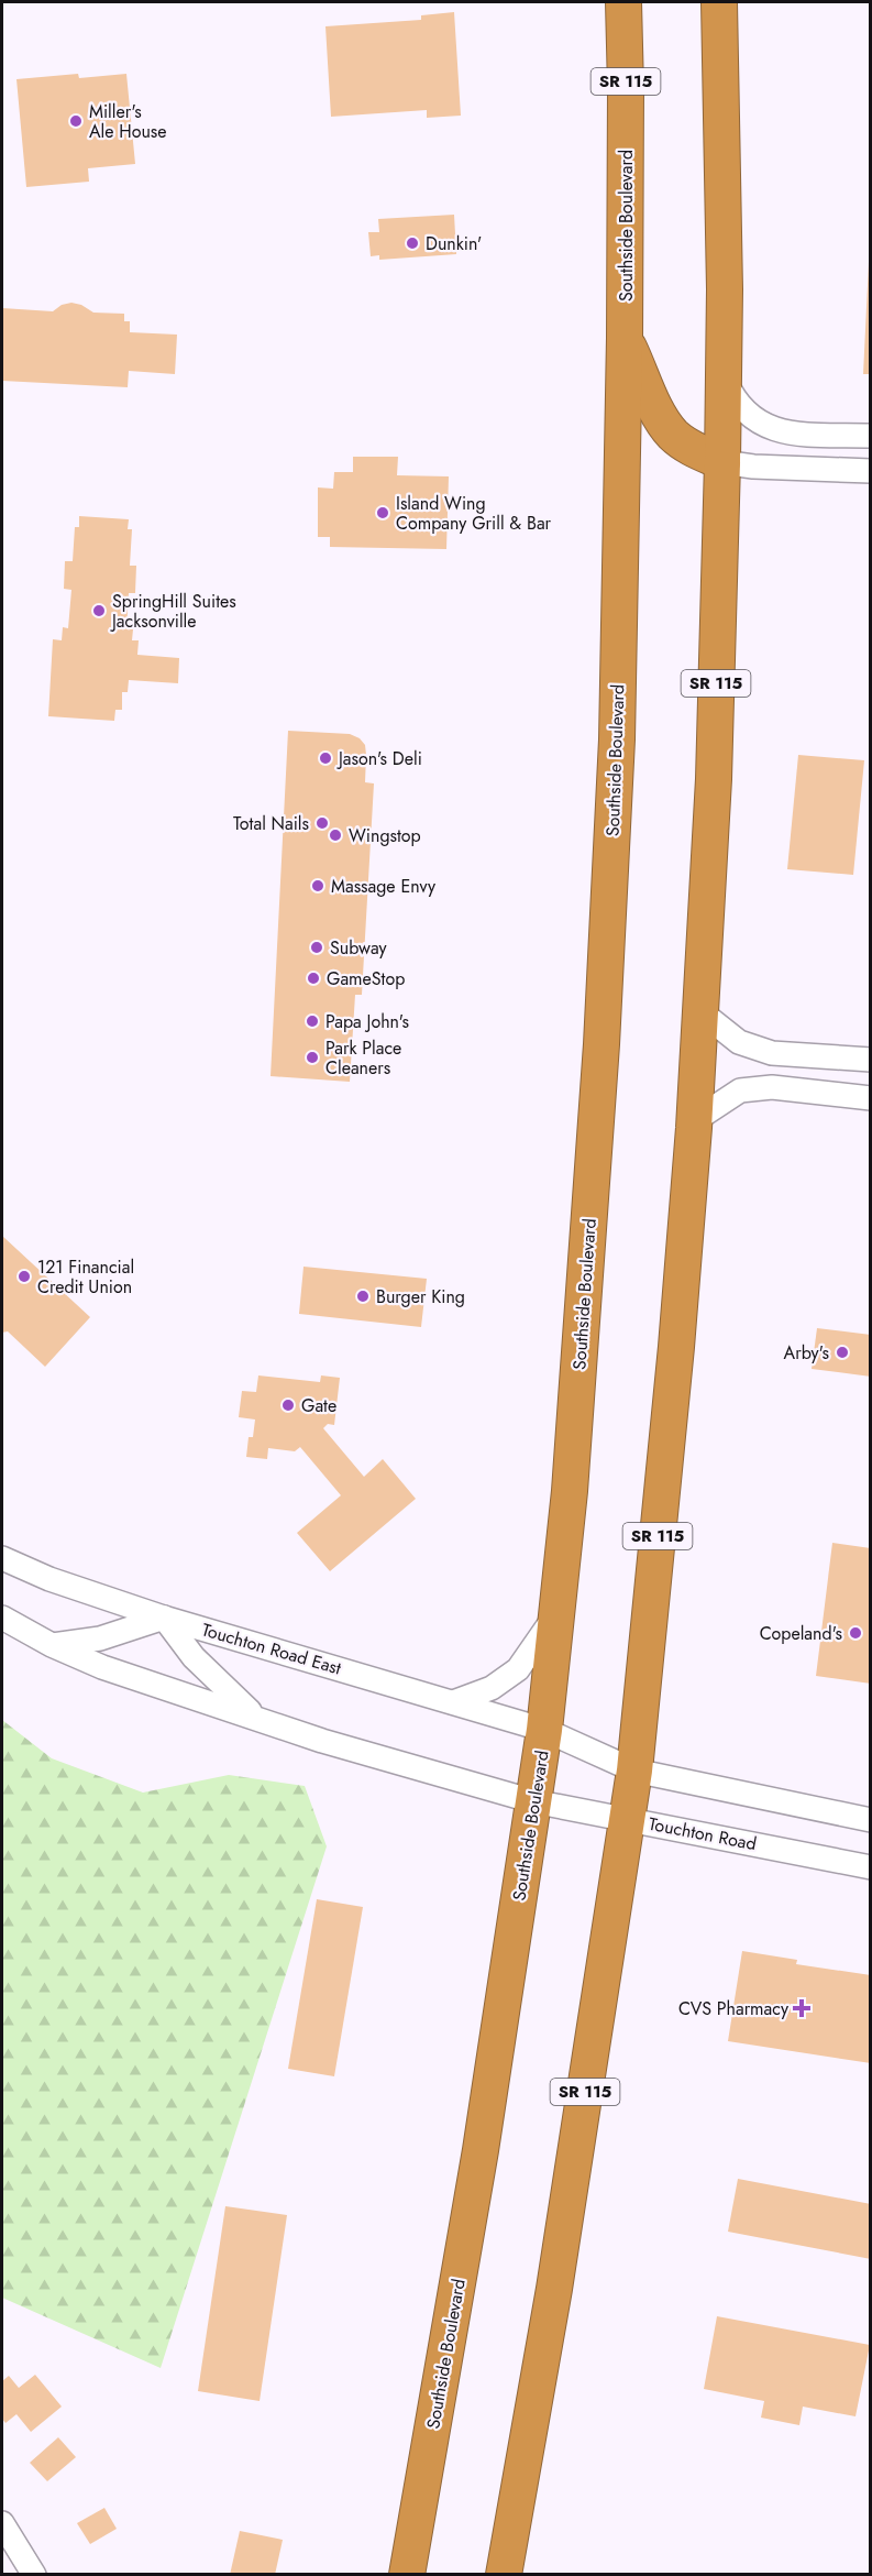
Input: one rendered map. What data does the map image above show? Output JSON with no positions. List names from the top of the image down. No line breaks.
{"streets":{"highway":["SR 115","Southside Boulevard"],"street":["Touchton Road East","Touchton Road"]},"crossings":[["SR 115","Touchton Road"],["Southside Boulevard","Touchton Road East"],["Southside Boulevard","Touchton Road"]],"places":{"other":["Miller's Ale House","Dunkin'","Island Wing Company Grill & Bar","SpringHill Suites Jacksonville","Jason's Deli","Total Nails","Wingstop","Massage Envy","Subway","GameStop","Papa John's","Park Place Cleaners","121 Financial Credit Union","Burger King","Arby's","Gate","Copeland's"],"health":["CVS Pharmacy"]}}
